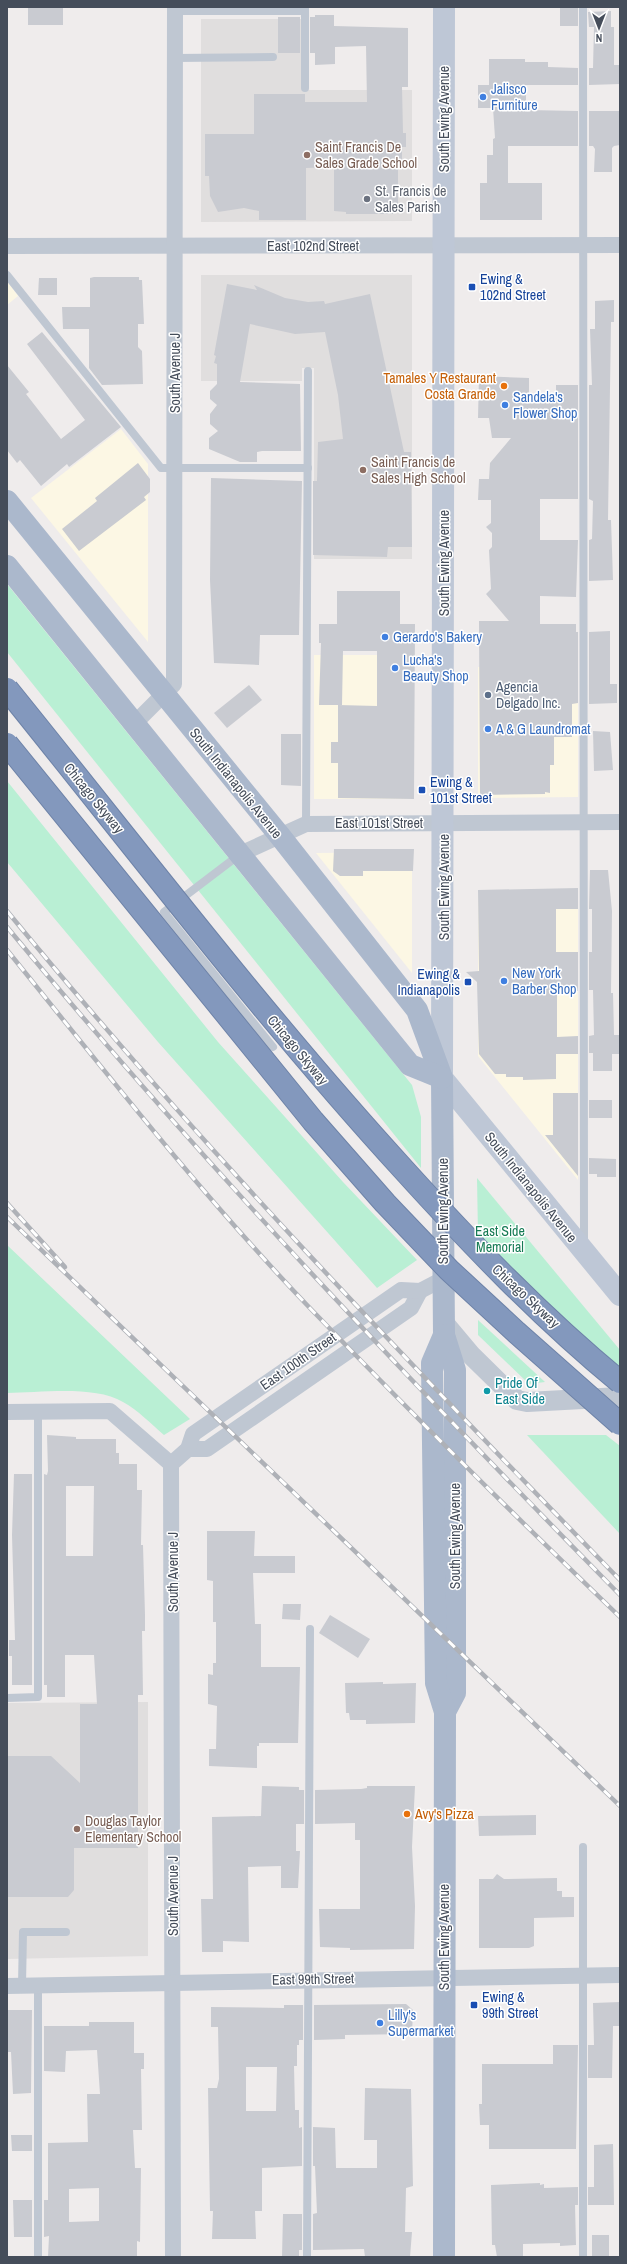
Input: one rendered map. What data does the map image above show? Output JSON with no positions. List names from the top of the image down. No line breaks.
{"streets":{"highway":["Chicago Skyway"],"main road":["South Ewing Avenue","South Indianapolis Avenue"],"street":["East 102nd Street","South Avenue J","East 101st Street","East 100th Street","East 99th Street"]},"crossings":[["South Ewing Avenue","East 102nd Street"],["South Ewing Avenue","South Indianapolis Avenue"],["South Ewing Avenue","East 101st Street"],["South Ewing Avenue","East 100th Street"],["South Ewing Avenue","East 99th Street"],["East 102nd Street","South Avenue J"],["South Avenue J","South Indianapolis Avenue"],["South Avenue J","East 100th Street"],["South Avenue J","East 99th Street"],["South Indianapolis Avenue","East 101st Street"]],"parks":["East Side Memorial"],"places":{"other":["Jalisco Furniture","Saint Francis De Sales Grade School","St. Francis de Sales Parish","Tamales Y Restaurant Costa Grande","Sandela's Flower Shop","Saint Francis de Sales High School","Gerardo's Bakery","Lucha's Beauty Shop","Agencia Delgado Inc.","A & G Laundromat","New York Barber Shop","Pride Of East Side","Avy's Pizza","Douglas Taylor Elementary School","Lilly's Supermarket"],"transit":["Ewing & 102nd Street","Ewing & 101st Street","Ewing & Indianapolis","Ewing & 99th Street"]},"north":"bottom"}
